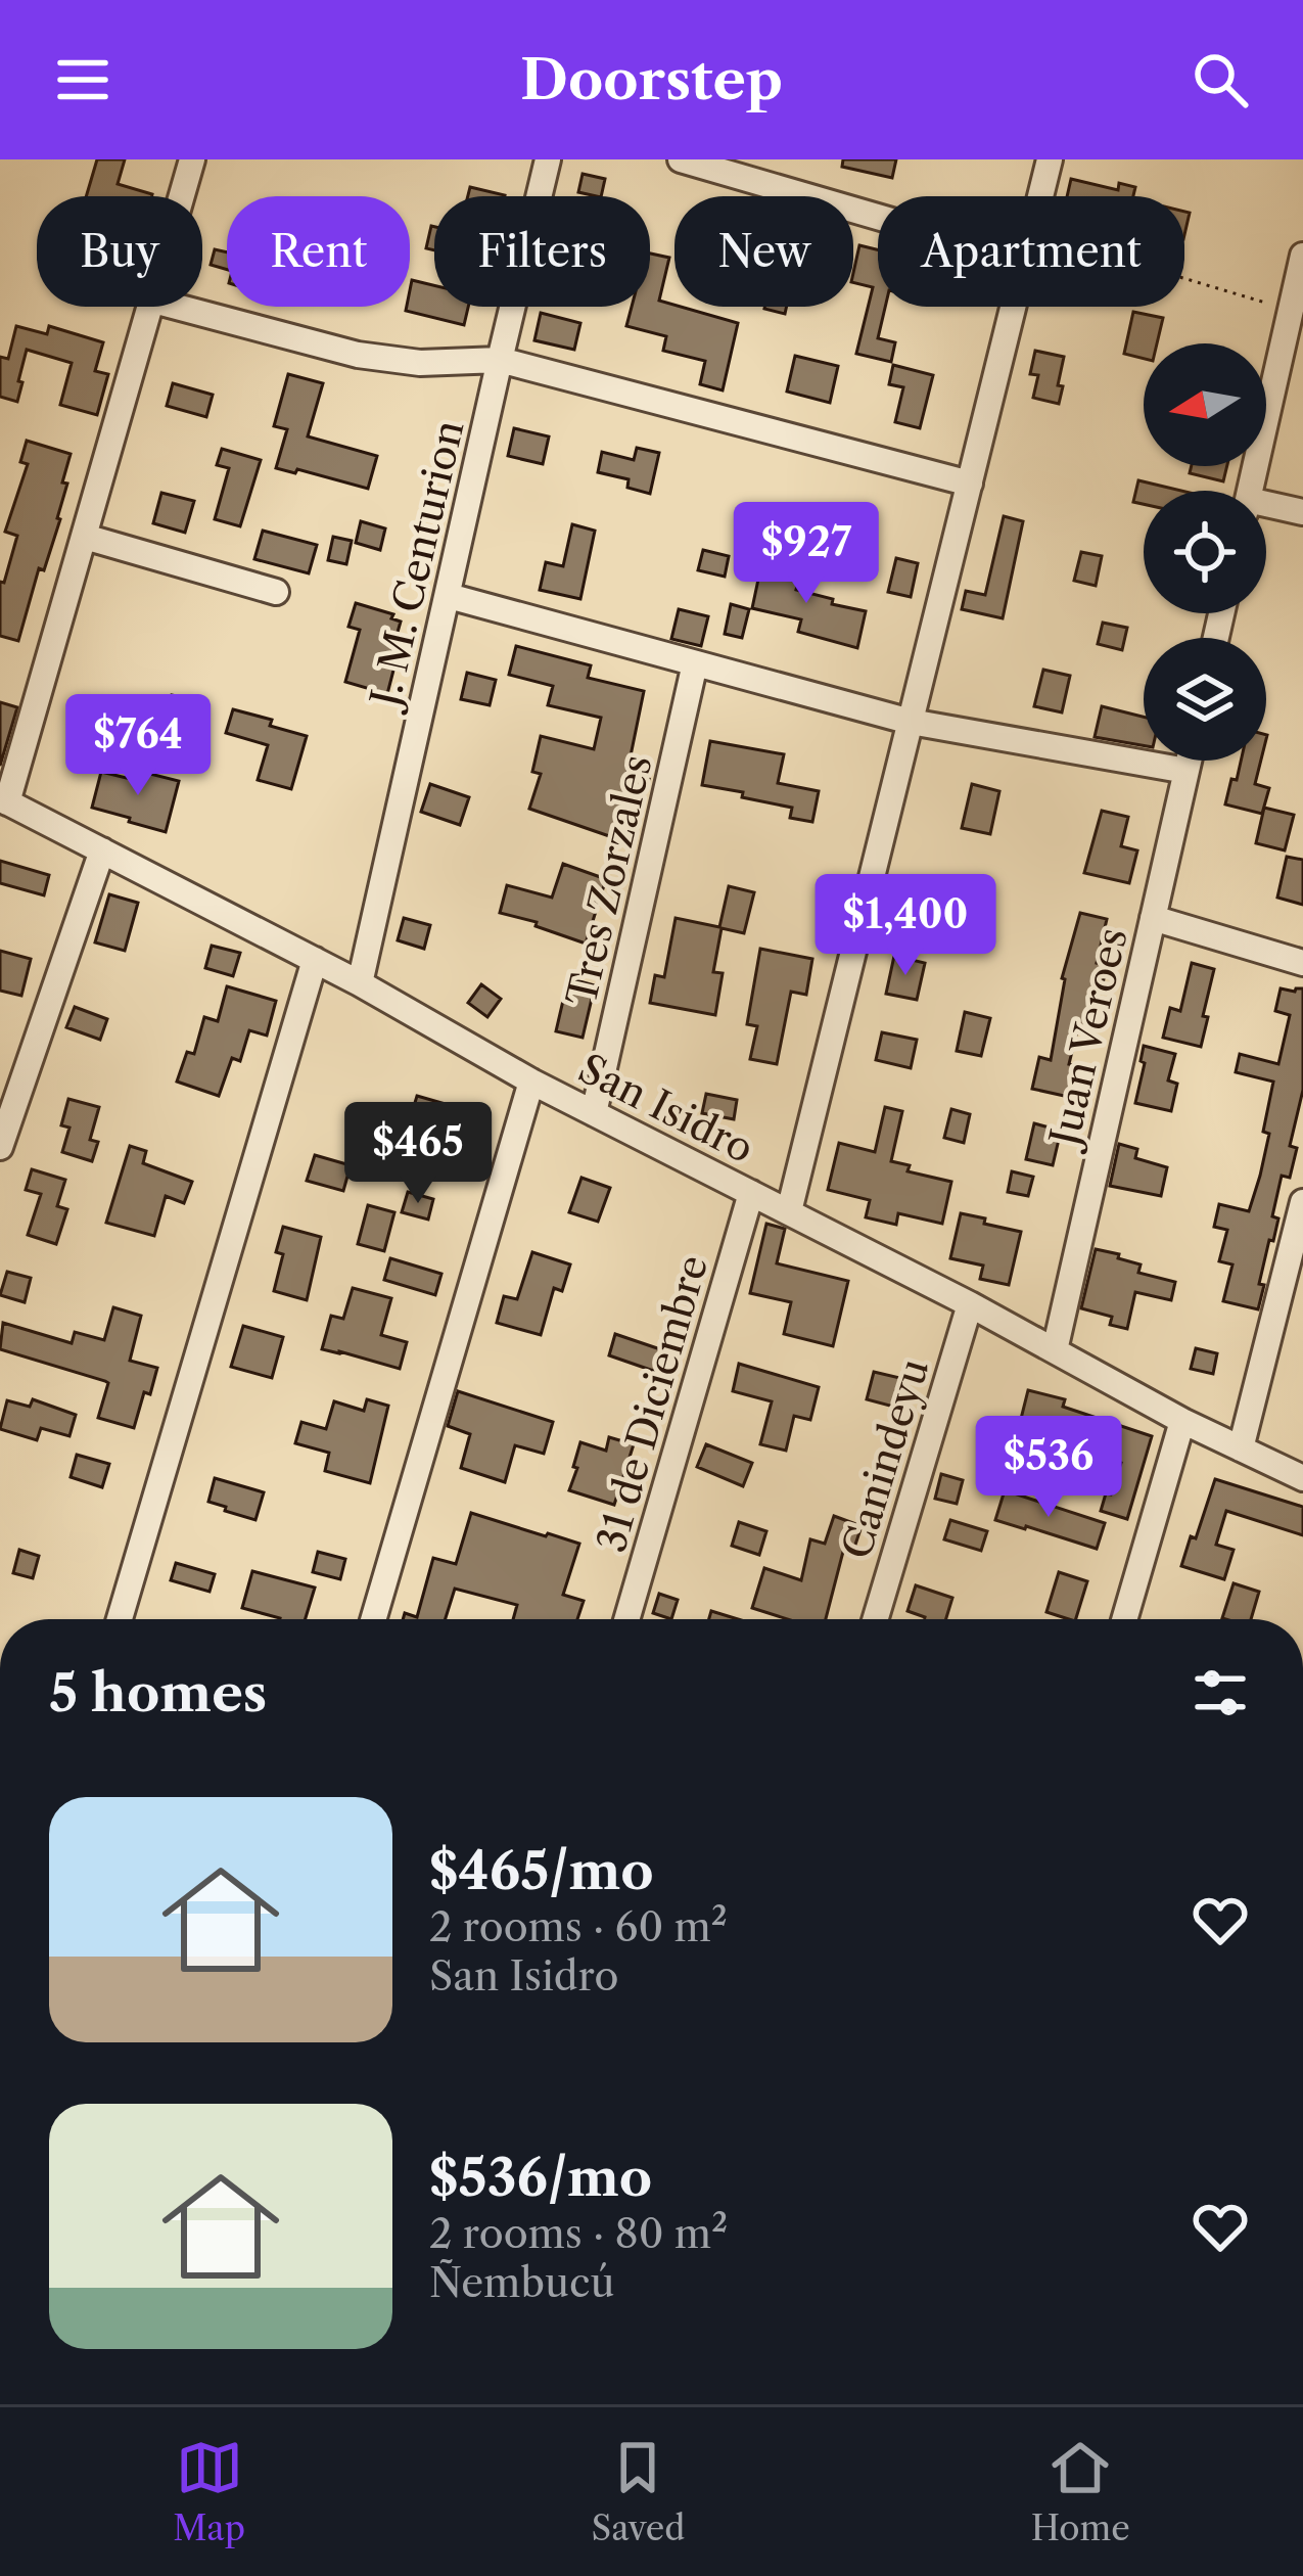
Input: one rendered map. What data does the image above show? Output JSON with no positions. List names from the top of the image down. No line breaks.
{"streets":{"street":["J. M. Centurion","Tres Zorzales","Juan Veroes","San Isidro","31 de Diciembre","Canindeyu"]},"crossings":[["J. M. Centurion","San Isidro"],["Tres Zorzales","San Isidro"],["Juan Veroes","San Isidro"],["San Isidro","31 de Diciembre"],["San Isidro","Canindeyu"]],"north":"left","page":{"header":"Doorstep","chip":["Buy","Rent","Filters","New","Apartment"],"price":["$927","$764","$1,400","$465","$536"],"heading":"5 homes","list":[{"name":"$465/mo","note":"2 rooms · 60 m² · San Isidro"},{"name":"$536/mo","note":"2 rooms · 80 m² · Ñembucú"}],"tabs":["Map","Saved","Home"]}}
